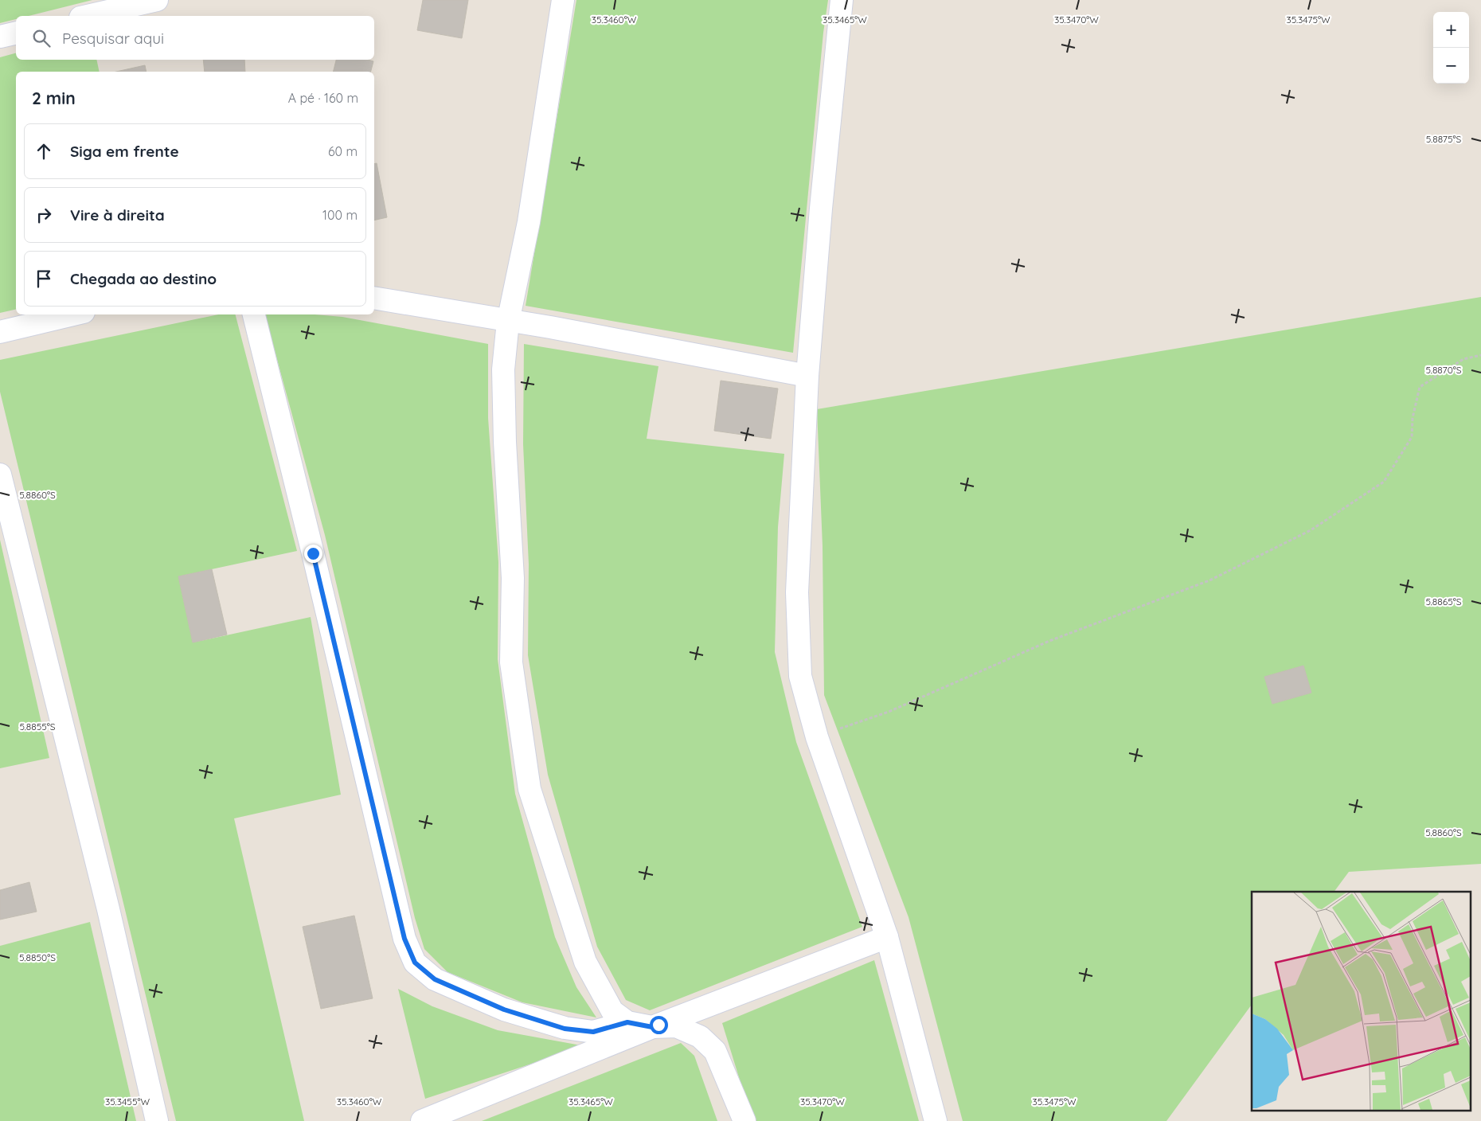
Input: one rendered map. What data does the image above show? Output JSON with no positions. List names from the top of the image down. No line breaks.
{"page":{"map_buttons":["+","−"],"search":"Pesquisar aqui","heading":["2 min","A pé · 160 m"],"list":[["Siga em frente","60 m"],["Vire à direita","100 m"],"Chegada ao destino"]},"coordinates":["35.3460°W","35.3465°W","35.3470°W","35.3475°W","5.8875°S","5.8870°S","5.8860°S","5.8865°S","5.8855°S","5.8850°S","35.3455°W"]}
